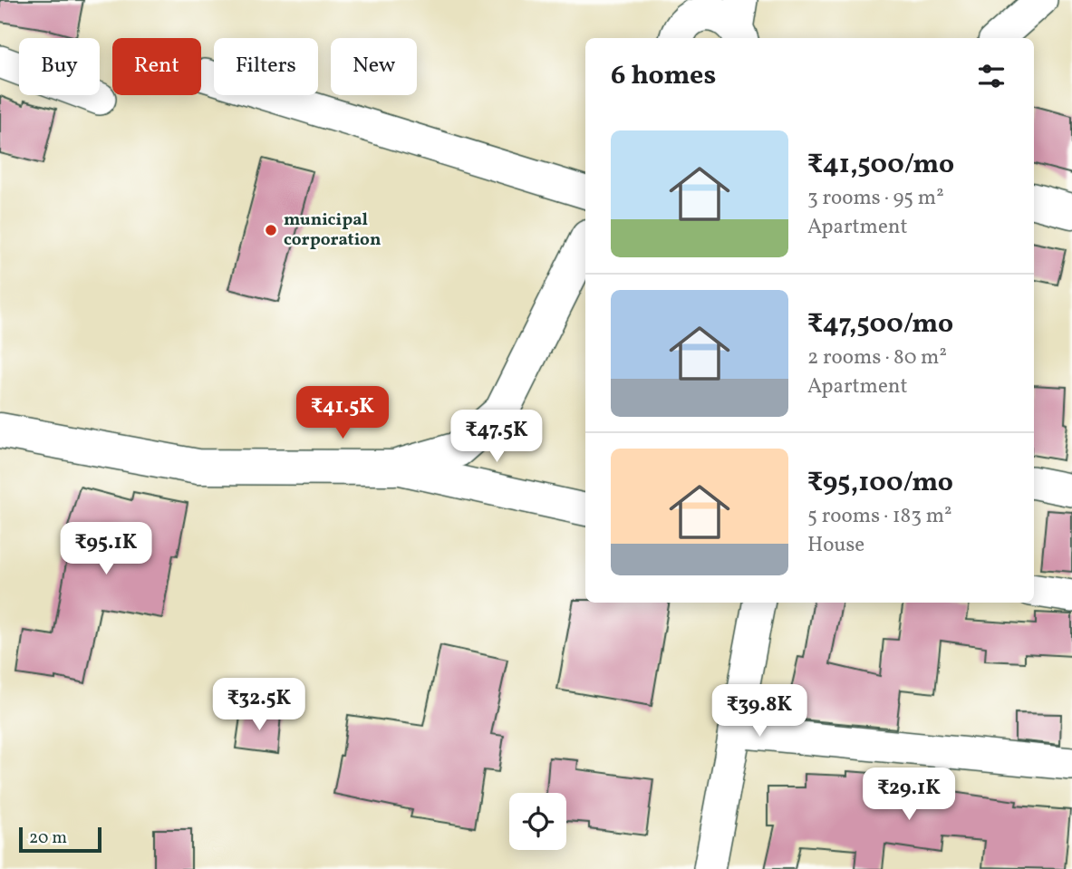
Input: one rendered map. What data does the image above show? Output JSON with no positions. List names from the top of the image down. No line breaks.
{"places":["municipal corporation"],"scale_bar":"20 m","page":{"chip":["Buy","Rent","Filters","New"],"heading":"6 homes","list":[{"name":"₹41,500/mo","note":"3 rooms · 95 m² · Apartment"},{"name":"₹47,500/mo","note":"2 rooms · 80 m² · Apartment"},{"name":"₹95,100/mo","note":"5 rooms · 183 m² · House"}],"price":["₹41.5K","₹47.5K","₹95.1K","₹32.5K","₹39.8K","₹29.1K"],"scale":"20 m"}}
